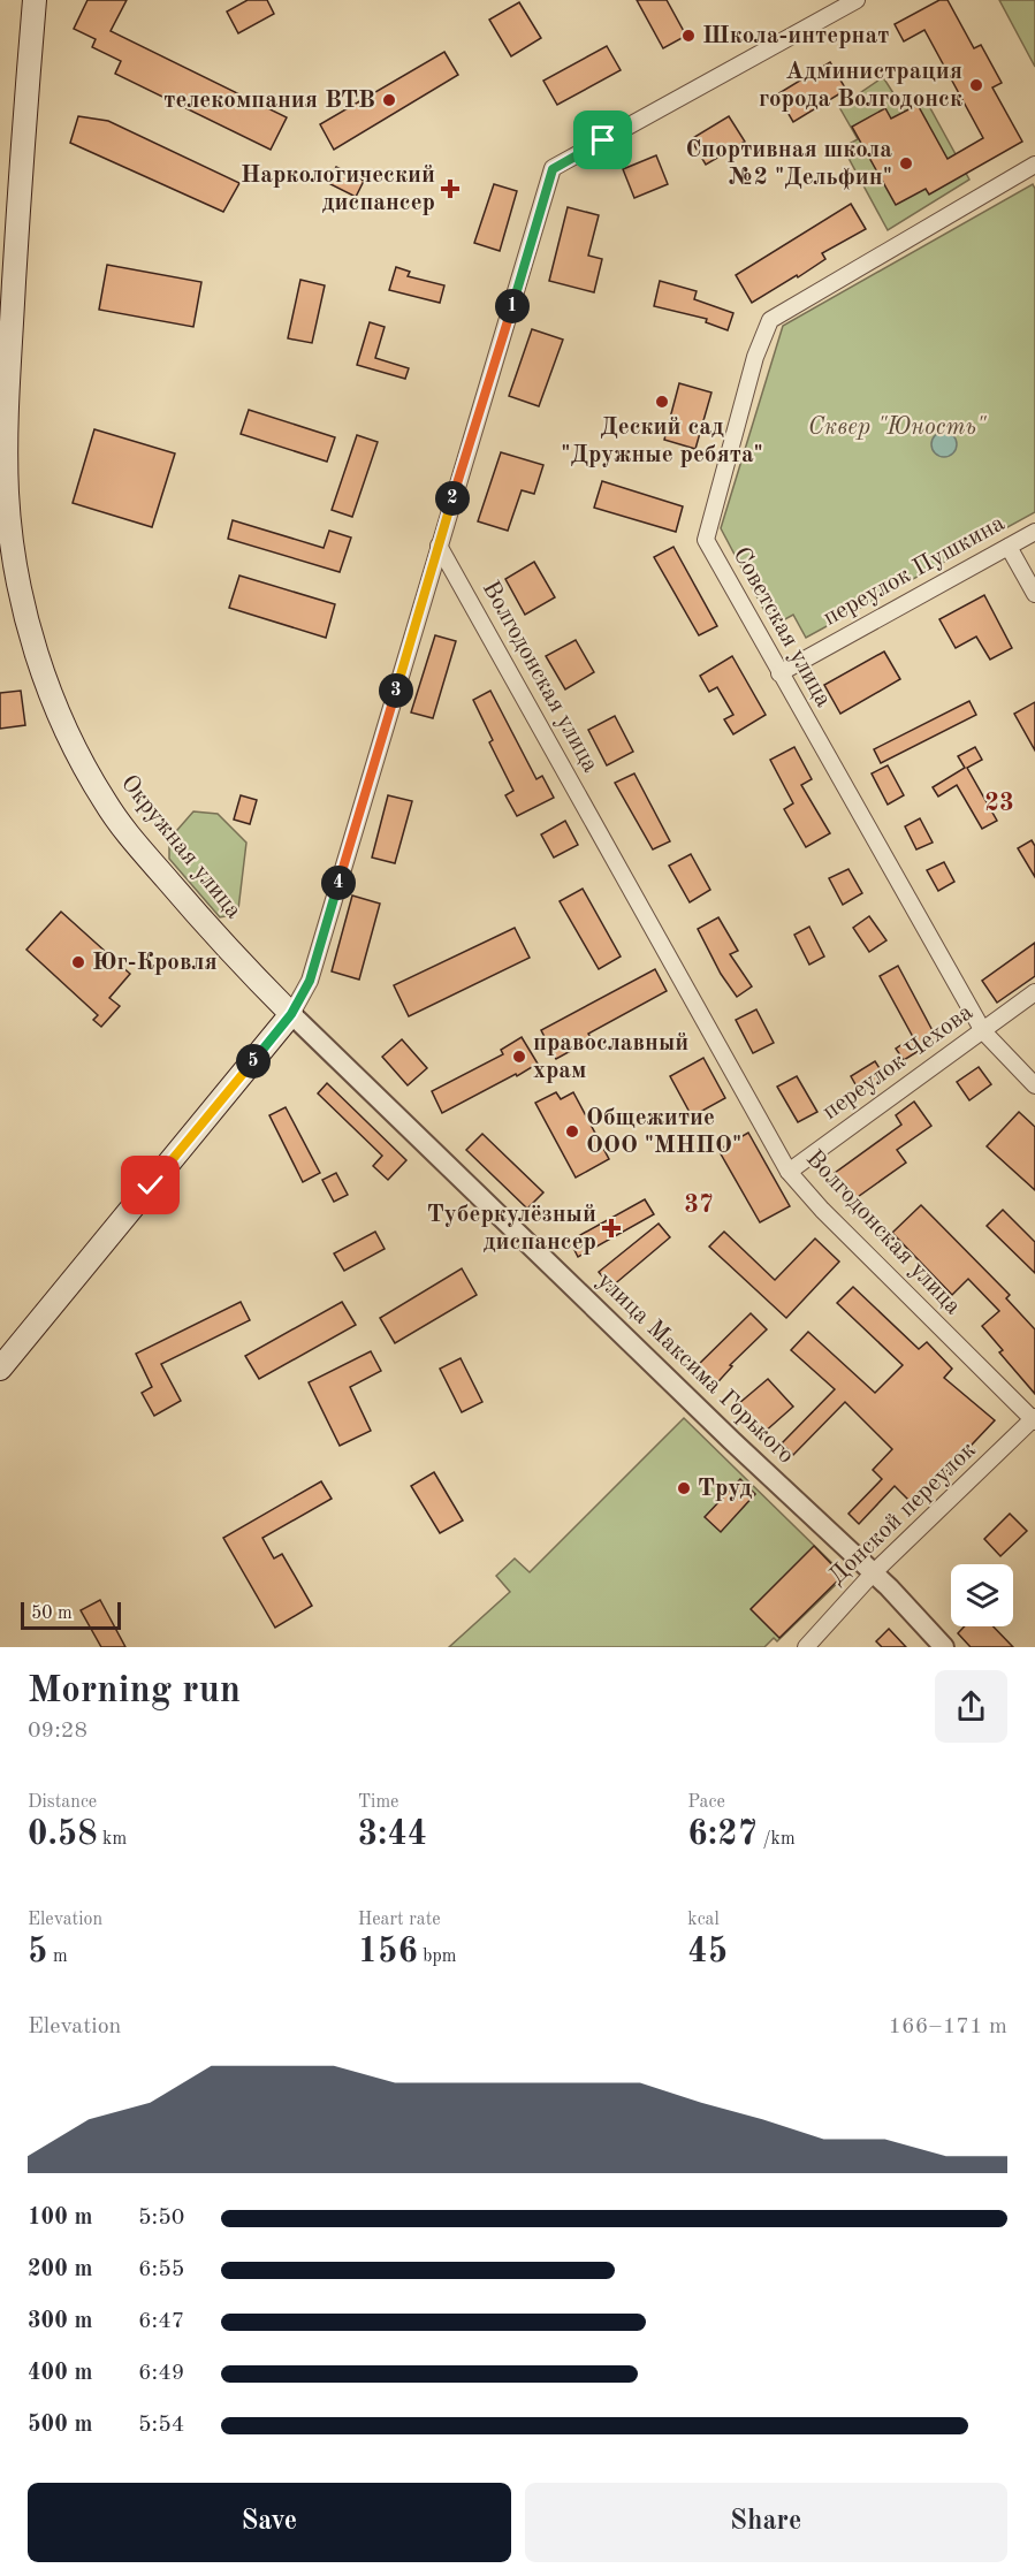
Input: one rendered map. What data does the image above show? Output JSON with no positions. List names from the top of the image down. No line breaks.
{"streets":{"main road":["Окружная улица"],"street":["переулок Пушкина","Советская улица","Волгодонская улица","переулок Чехова","улица Максима Горького","Донской переулок"]},"crossings":[["переулок Пушкина","Советская улица"],["Советская улица","переулок Чехова"],["Волгодонская улица","переулок Чехова"],["Волгодонская улица","Донской переулок"],["Окружная улица","улица Максима Горького"],["улица Максима Горького","Донской переулок"]],"districts":["23","37"],"parks":["Сквер \"Юность\""],"places":{"other":["Школа-интернат","Администрация города Волгодонск","телекомпания ВТВ","Спортивная школа №2 \"Дельфин\"","Деский сад \"Дружные ребята\"","Юг-Кровля","православный храм","Общежитие ООО \"МНПО\"","Труд"],"health":["Наркологический диспансер","Туберкулёзный диспансер"]},"scale_bar":"50 m","page":{"pins":["1","2","3","4","5"],"scale":"50 m","heading":["Morning run","09:28"],"stats":[["Distance","0.58 km"],["Time","3:44"],["Pace","6:27 /km"],["Elevation","5 m"],["Heart rate","156 bpm"],["kcal","45"]],"chart":["Elevation","166–171 m"],"list":[{"name":"100 m","note":"5:50"},{"name":"200 m","note":"6:55"},{"name":"300 m","note":"6:47"},{"name":"400 m","note":"6:49"},{"name":"500 m","note":"5:54"}],"buttons":["Save","Share"]}}
